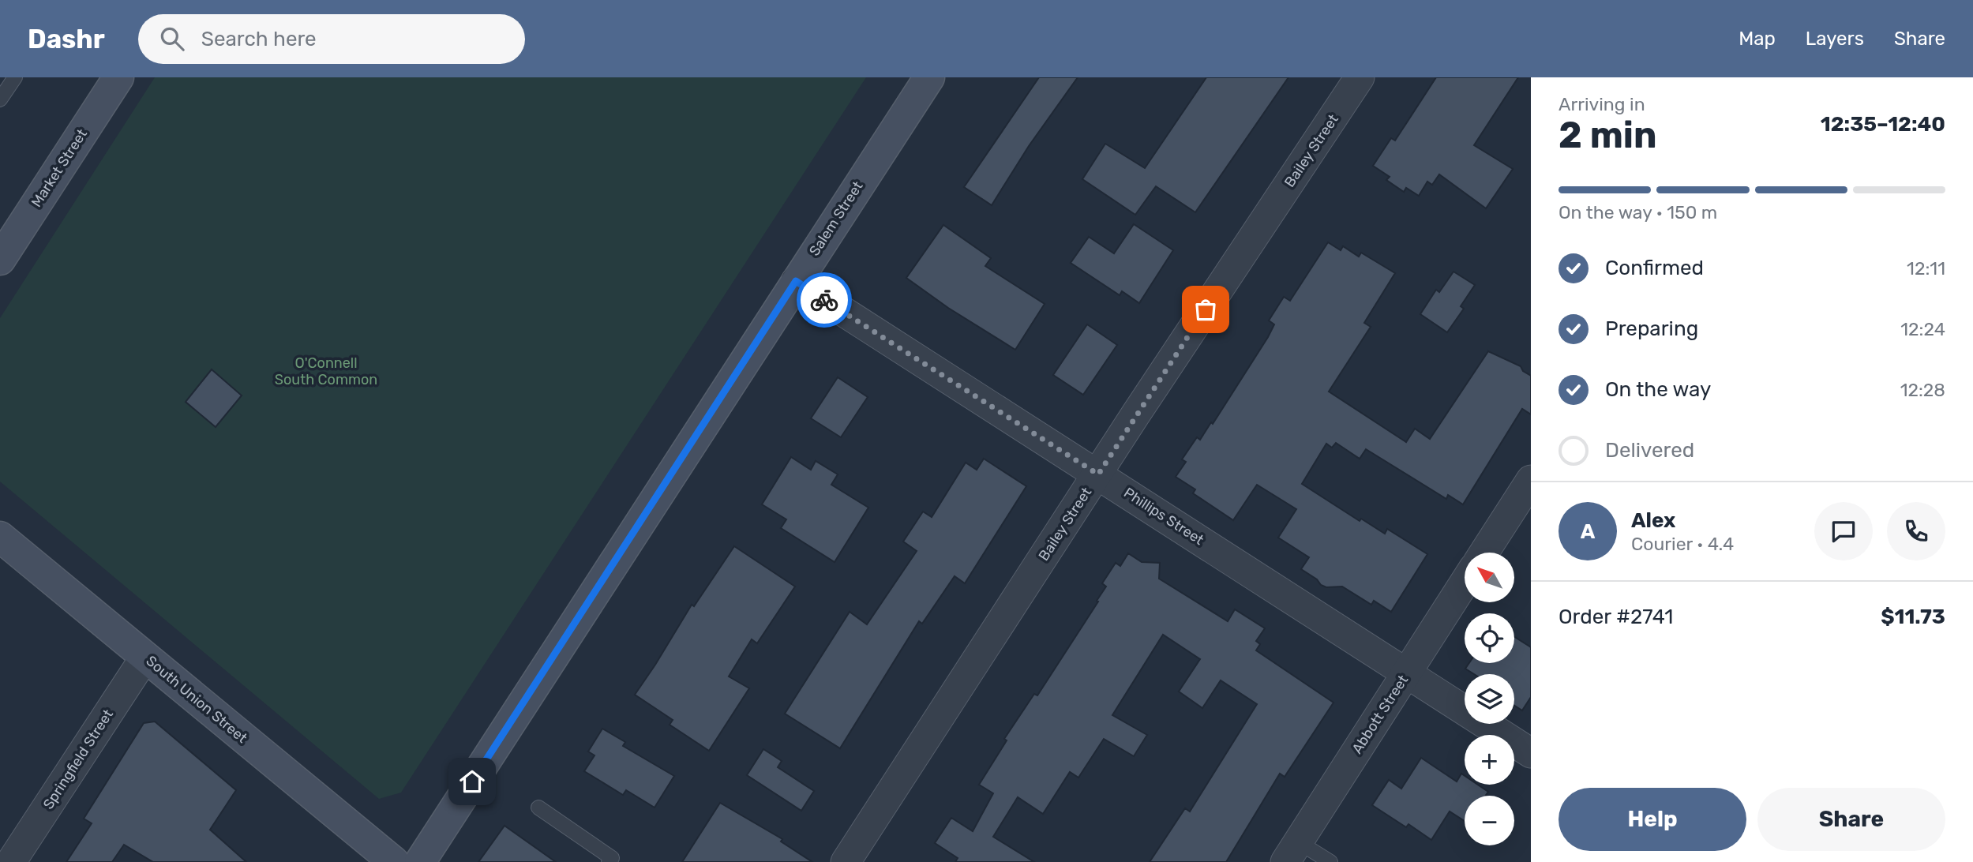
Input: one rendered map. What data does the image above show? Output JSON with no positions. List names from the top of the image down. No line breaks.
{"streets":{"main road":["Market Street","Salem Street","South Union Street"],"street":["Bailey Street","Phillips Street","Abbott Street","Springfield Street"]},"crossings":[["Bailey Street","Phillips Street"],["Salem Street","Phillips Street"],["Phillips Street","Abbott Street"],["South Union Street","Springfield Street"]],"parks":["O'Connell South Common"],"north":"top left","page":{"header":"Dashr","search":"Search here","nav":["Map","Layers","Share"],"heading":["2 min","Arriving in","12:35–12:40"],"panel":["Alex","Courier · 4.4","Order #2741","$11.73"],"bar":"On the way · 150 m","list":[["Confirmed","12:11"],["Preparing","12:24"],["On the way","12:28"],"Delivered"],"round":"A","map_buttons":["+","−"],"buttons":["Help","Share"]}}
